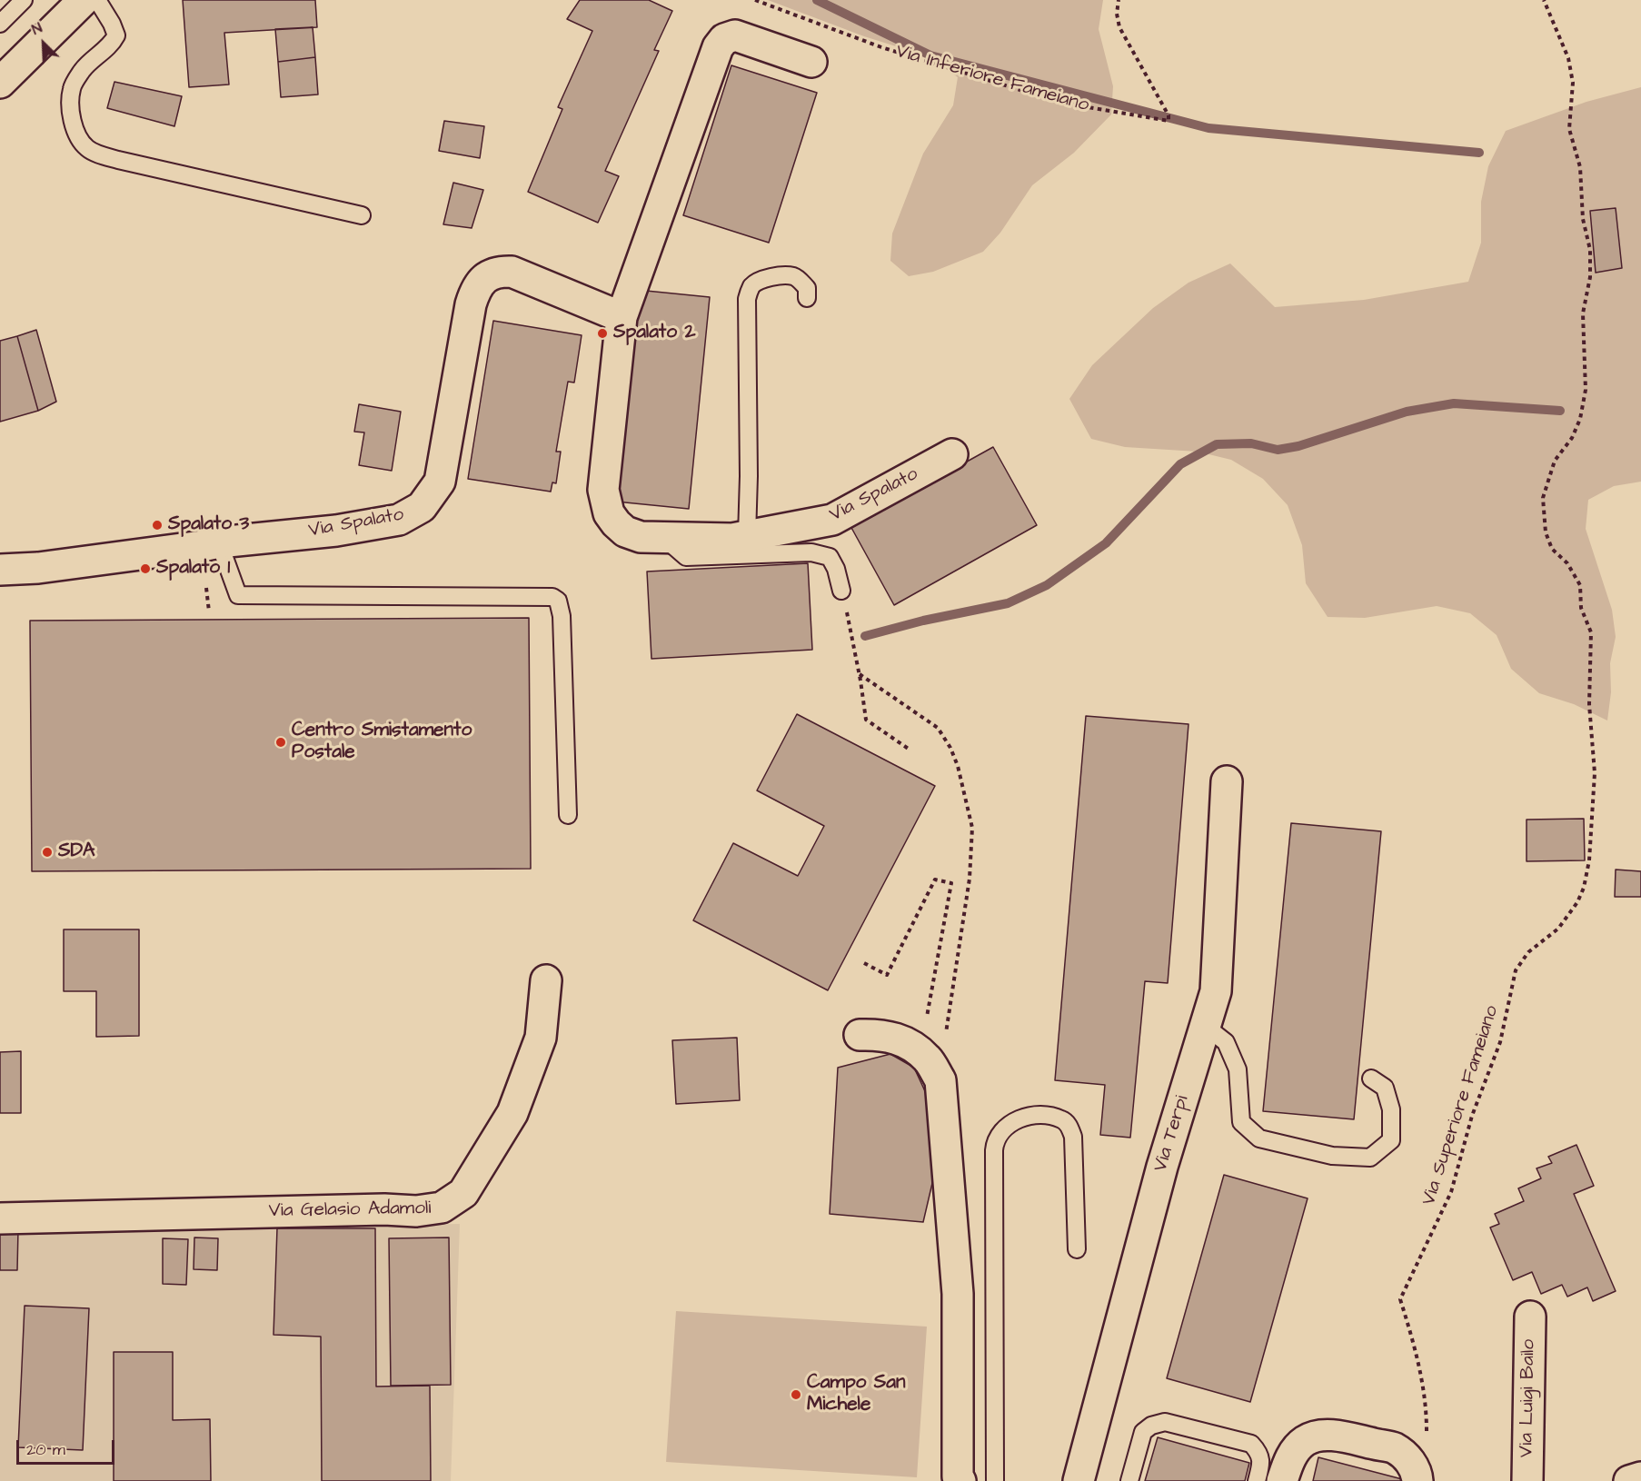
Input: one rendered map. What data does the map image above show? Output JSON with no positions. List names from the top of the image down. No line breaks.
{"streets":{"street":["Via Spalato","Via Terpi","Via Gelasio Adamoli","Via Luigi Bailo"],"path":["Via Inferiore Fameiano","Via Superiore Fameiano"]},"places":["Spalato 2","Spalato 3","Spalato 1","Centro Smistamento Postale","SDA","Campo San Michele"],"scale_bar":"20 m","north":"top left"}
